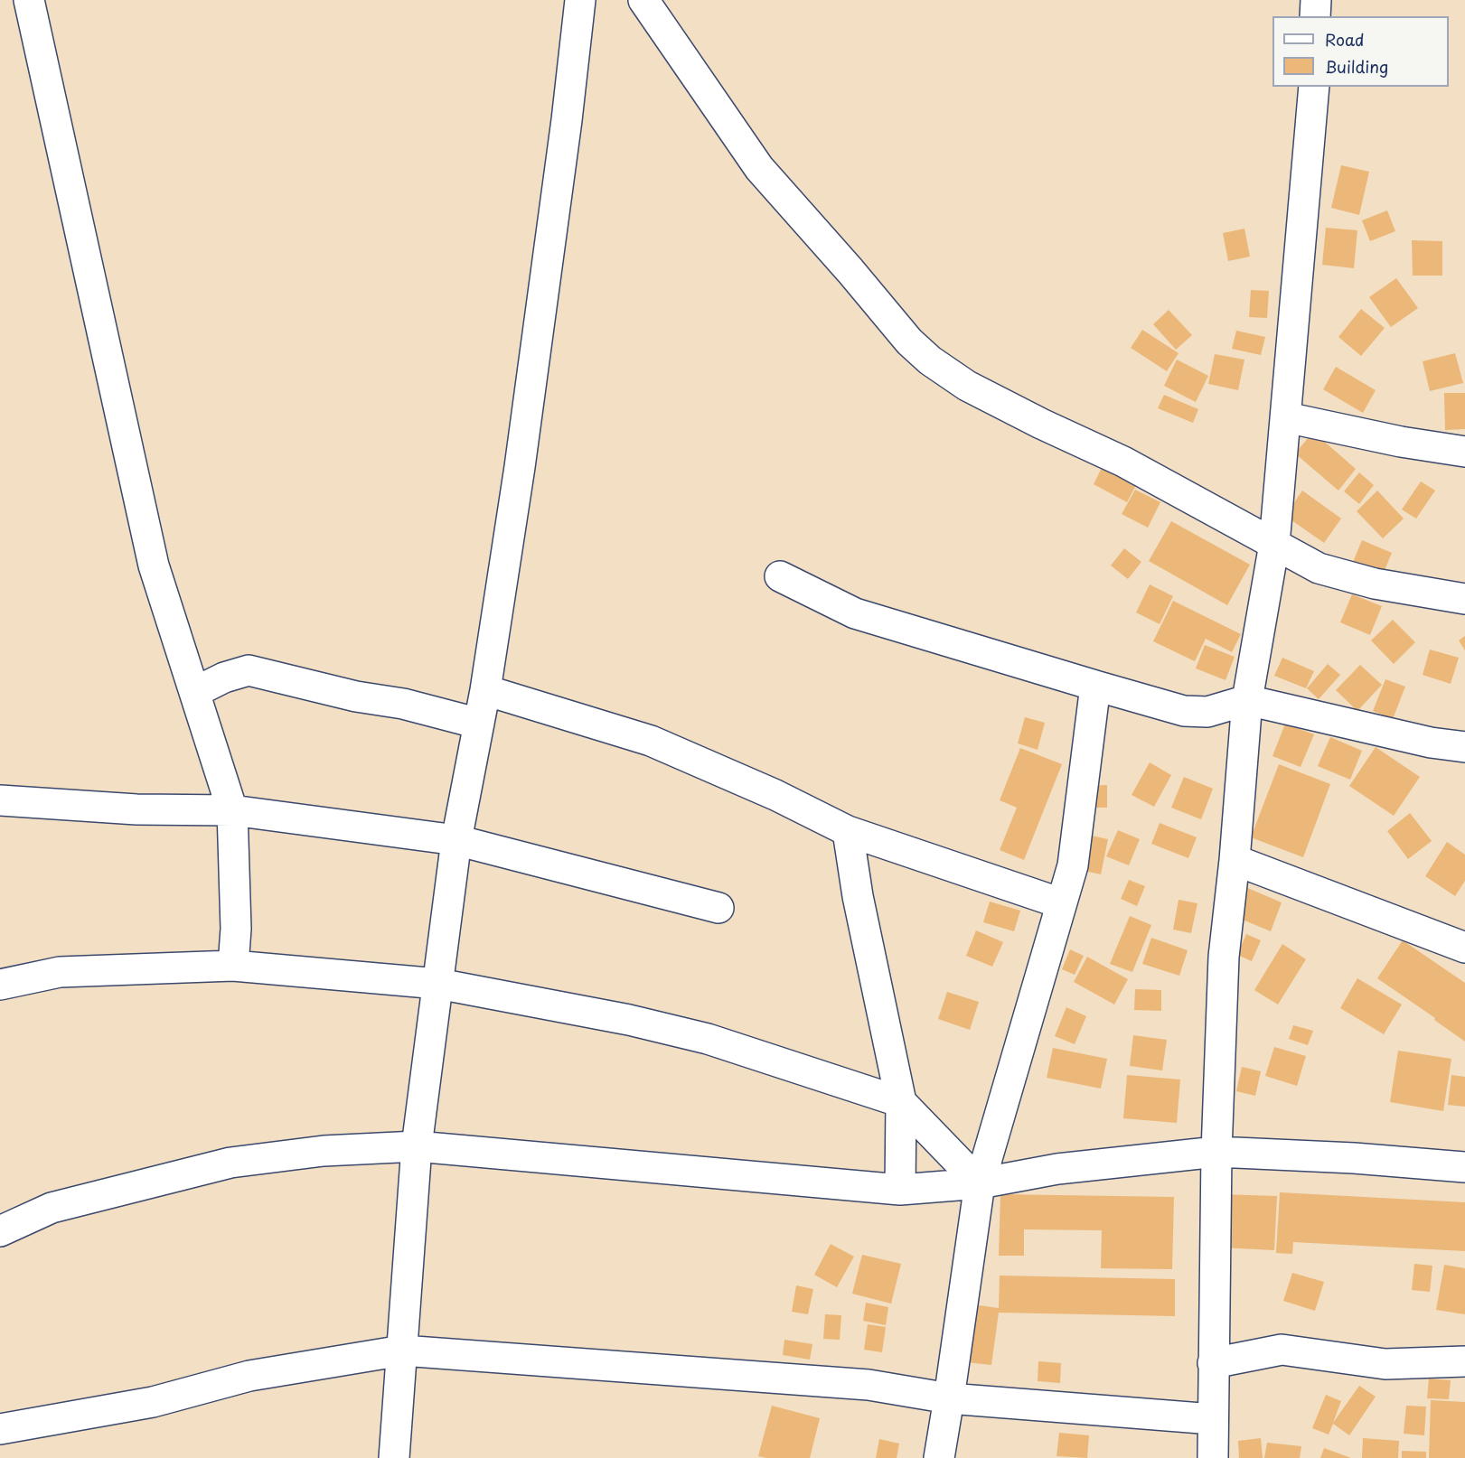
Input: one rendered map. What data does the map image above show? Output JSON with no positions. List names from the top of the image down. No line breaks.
{"legend":["Road","Building"]}
